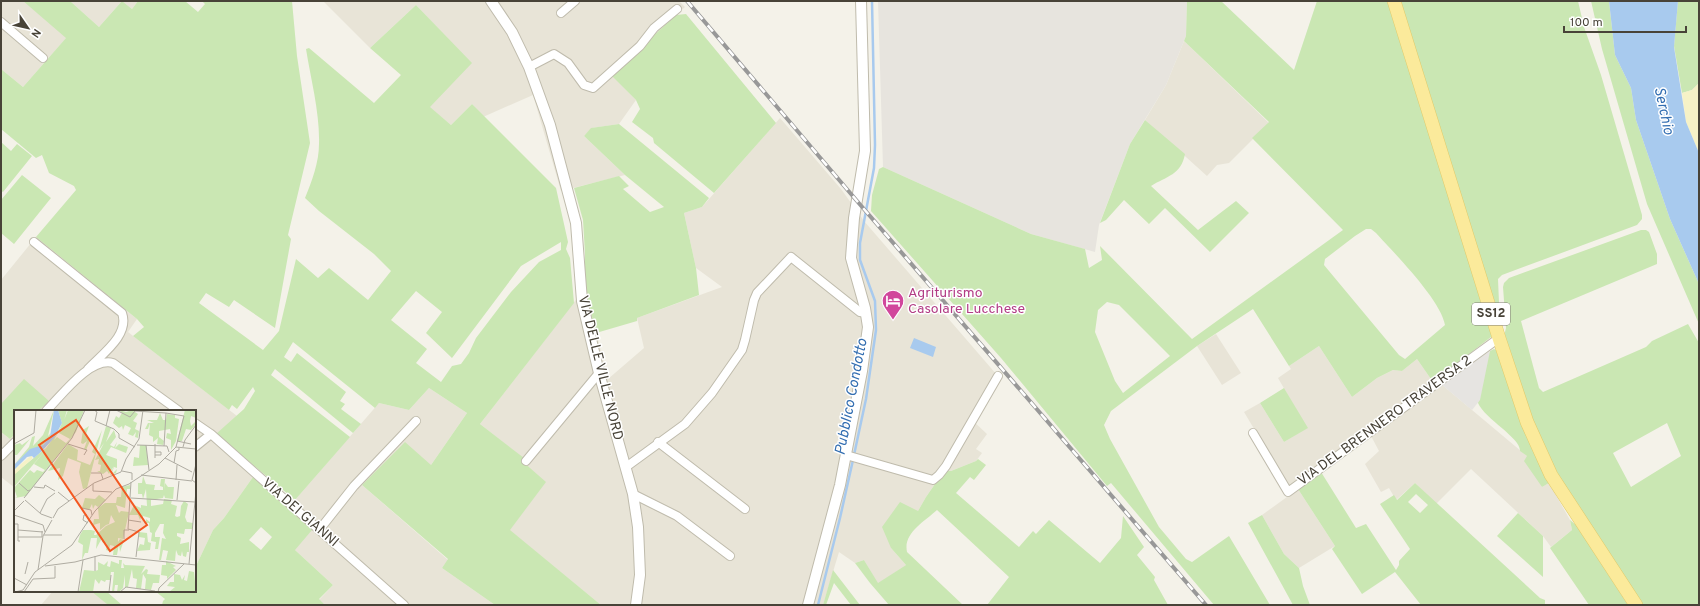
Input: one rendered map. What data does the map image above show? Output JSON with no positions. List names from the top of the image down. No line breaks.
{"streets":{"main road":["SS12"],"street":["VIA DELLE VILLE NORD","VIA DEL BRENNERO TRAVERSA 2","VIA DEI GIANNI"]},"crossings":[["SS12","VIA DEL BRENNERO TRAVERSA 2"]],"water":["Serchio","Pubblico Condotto"],"places":{"hotel":["Agriturismo Casolare Lucchese"]},"scale_bar":"100 m","north":"bottom right"}
